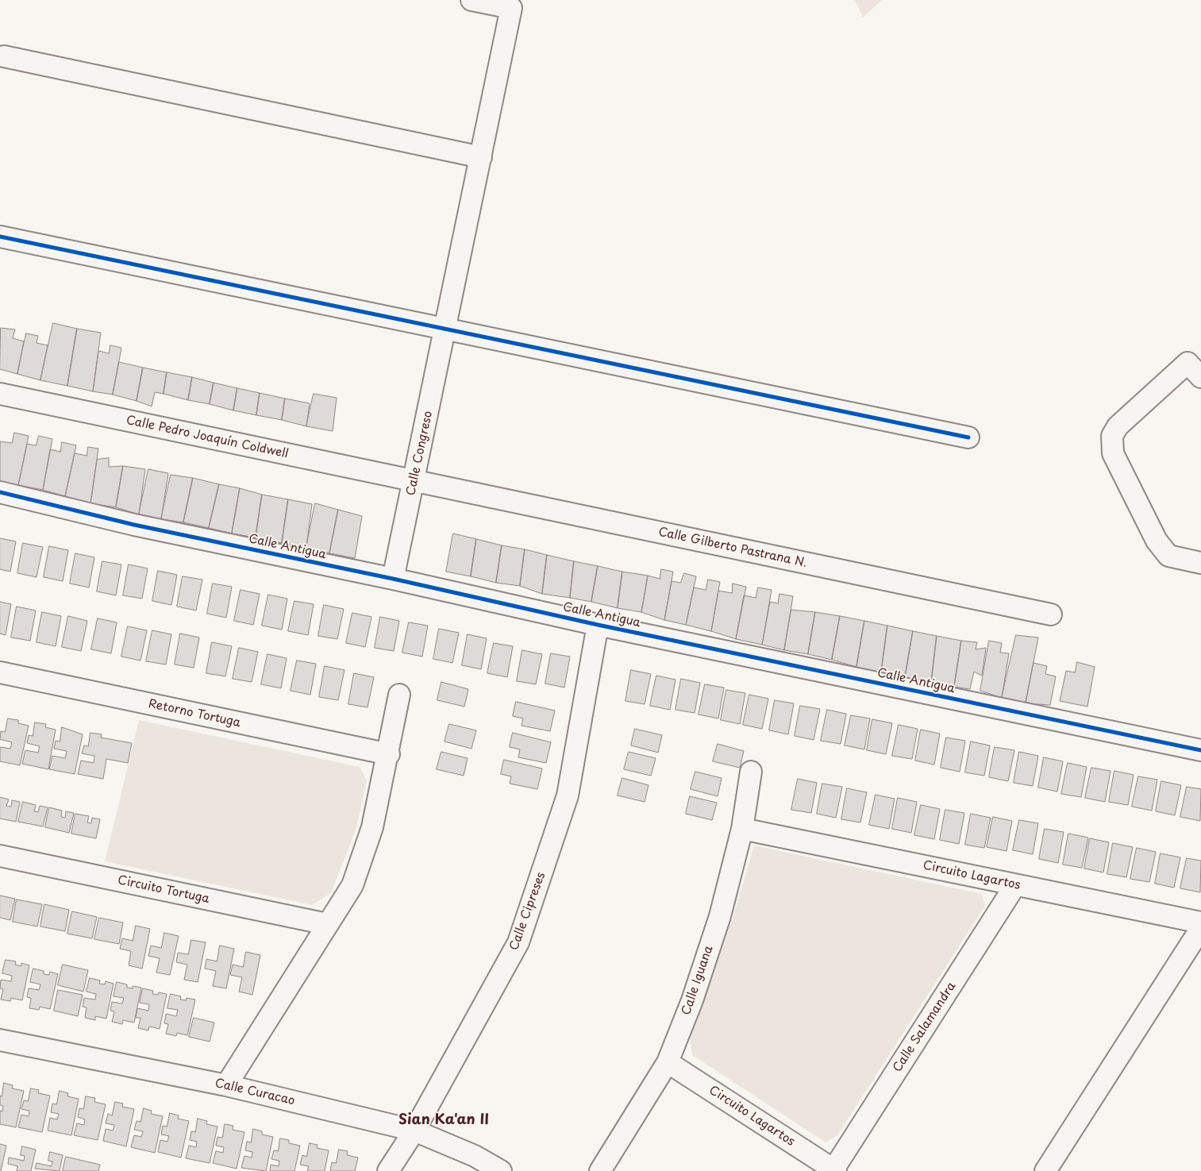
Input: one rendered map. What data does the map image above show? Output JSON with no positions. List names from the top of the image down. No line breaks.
{"streets":{"street":["Calle Pedro Joaquín Coldwell","Calle Congreso","Calle Antigua","Calle Gilberto Pastrana N.","Retorno Tortuga","Circuito Lagartos","Circuito Tortuga","Calle Cipreses","Calle Iguana","Calle Salamandra","Calle Curacao"]},"crossings":[["Calle Pedro Joaquín Coldwell","Calle Congreso"],["Calle Pedro Joaquín Coldwell","Calle Gilberto Pastrana N."],["Calle Congreso","Calle Antigua"],["Calle Congreso","Calle Gilberto Pastrana N."],["Calle Antigua","Calle Cipreses"],["Circuito Lagartos","Calle Iguana"],["Circuito Lagartos","Calle Salamandra"],["Calle Cipreses","Calle Curacao"]],"districts":["Sian Ka'an II"]}
